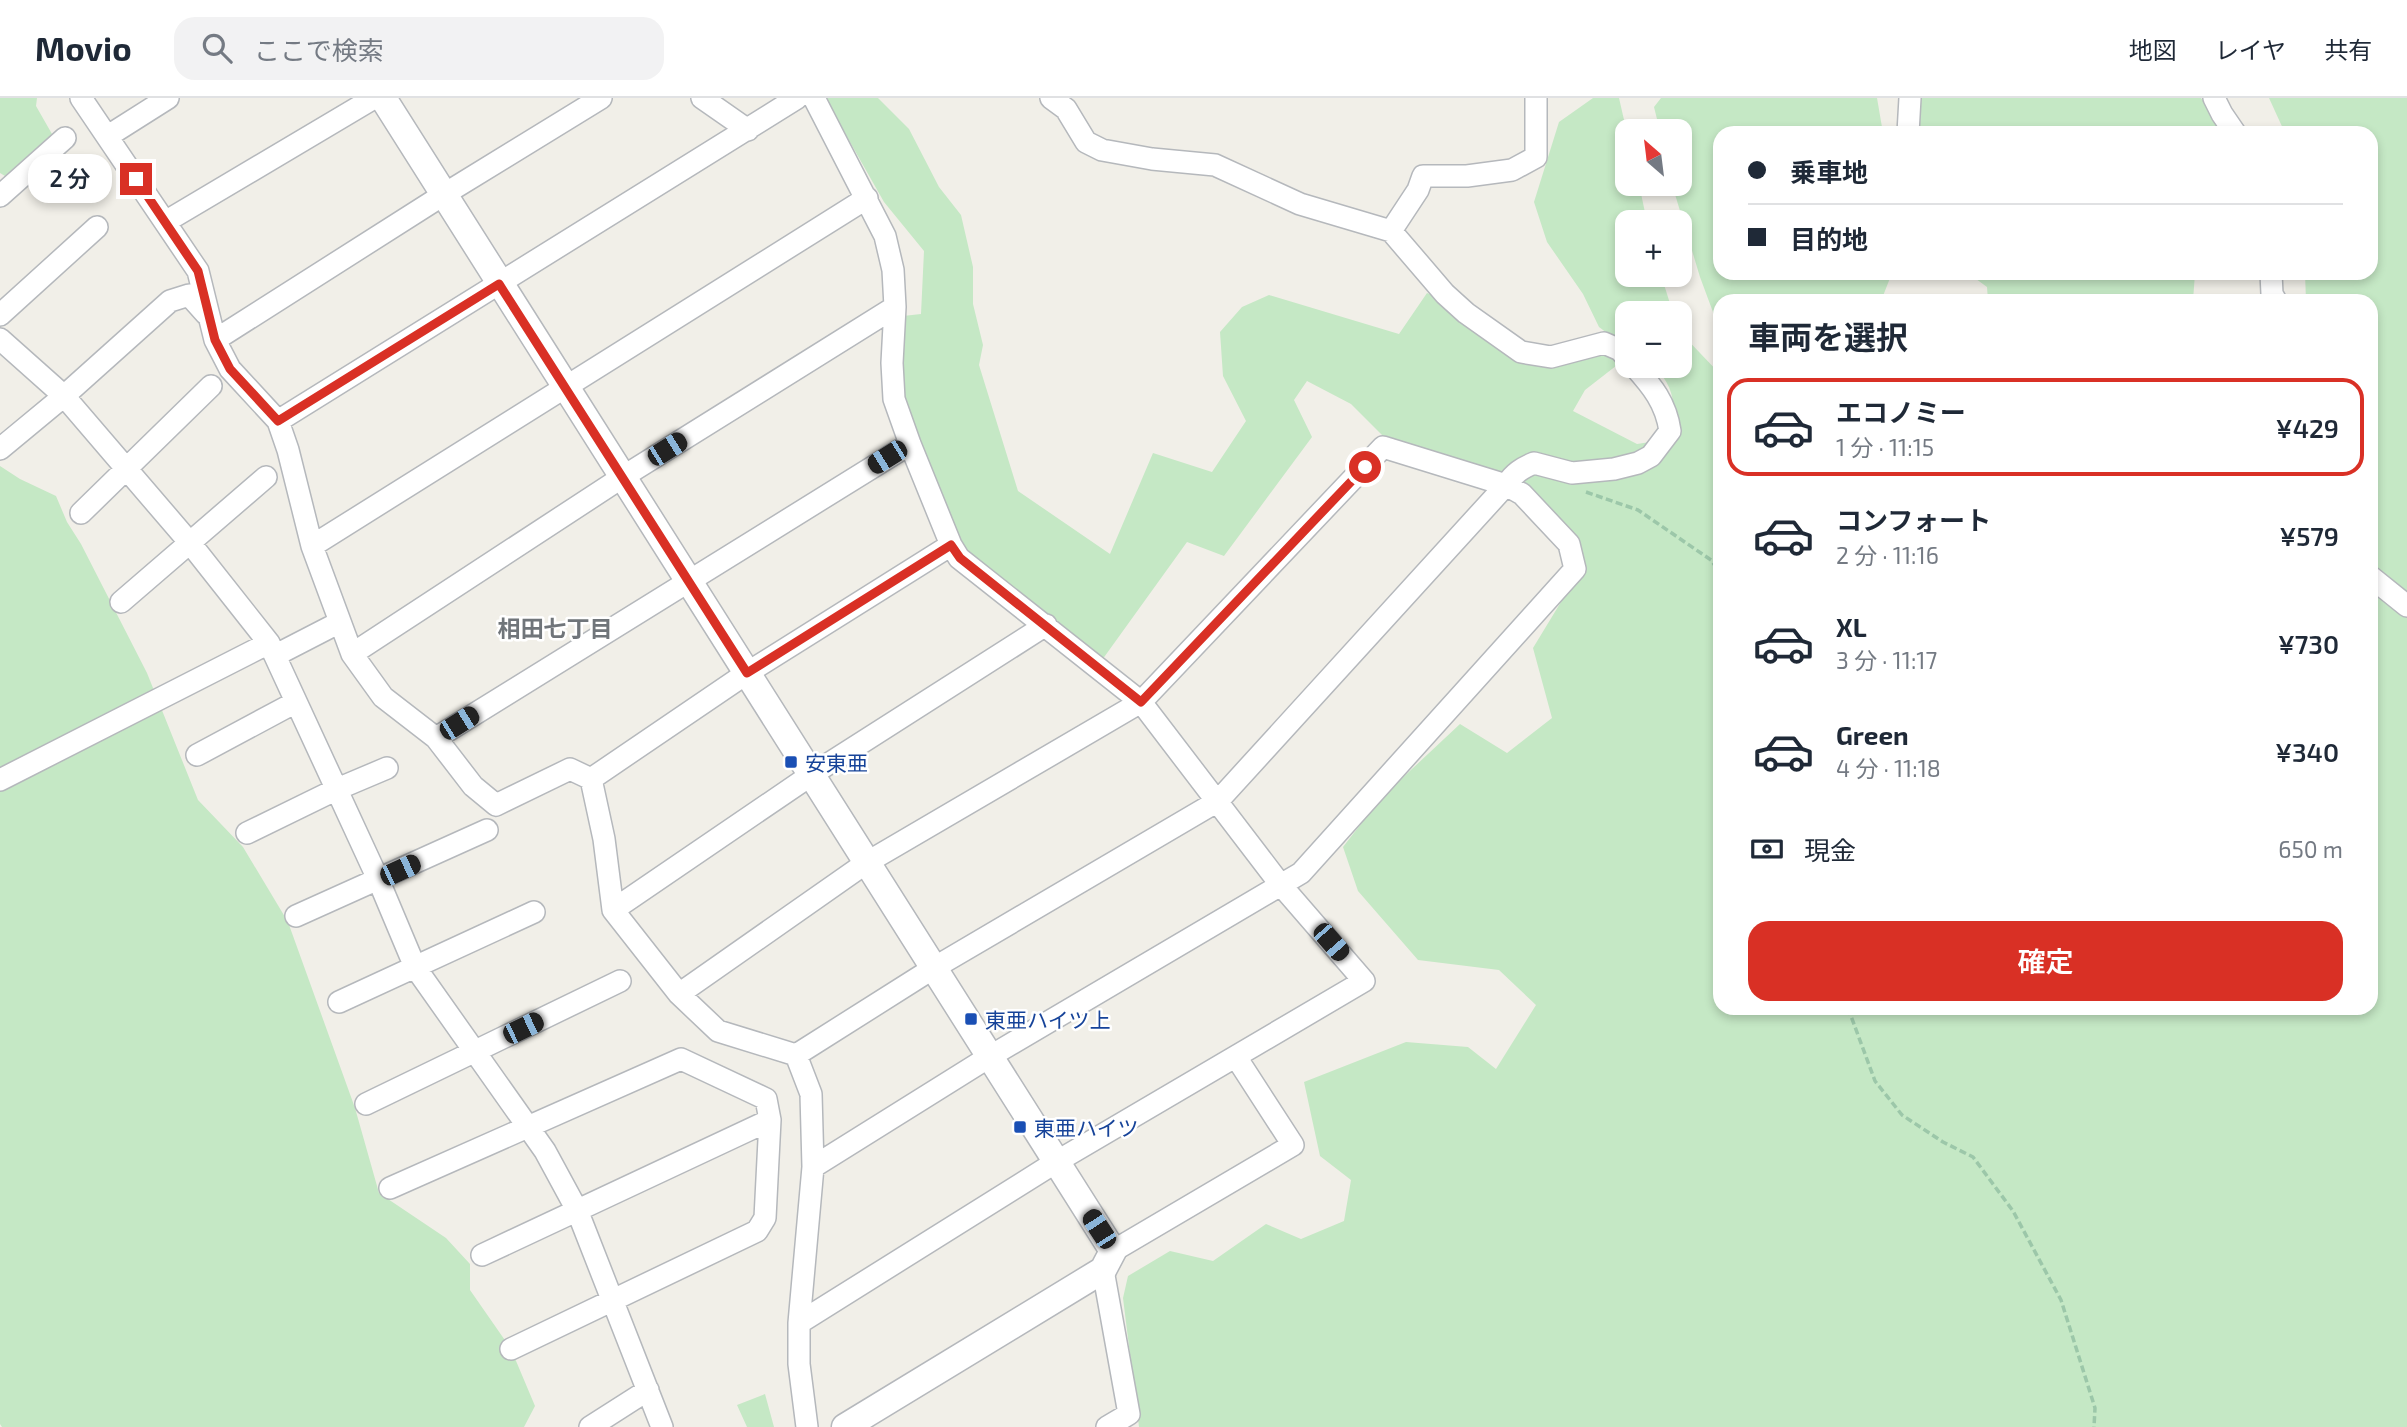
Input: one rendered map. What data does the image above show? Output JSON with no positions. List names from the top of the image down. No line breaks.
{"districts":["相田七丁目"],"places":{"transit":["安東亜","東亜ハイツ上","東亜ハイツ"]},"north":"top left","page":{"header":"Movio","search":"ここで検索","nav":["地図","レイヤ","共有"],"map_buttons":["+","−"],"banner":["乗車地","目的地"],"bubble":"2 分","heading":"車両を選択","list":[{"name":"エコノミー","note":"1 分 · 11:15","value":"¥429"},{"name":"コンフォート","note":"2 分 · 11:16","value":"¥579"},{"name":"XL","note":"3 分 · 11:17","value":"¥730"},{"name":"Green","note":"4 分 · 11:18","value":"¥340"}],"pay":["現金","650 m"],"buttons":"確定"}}
